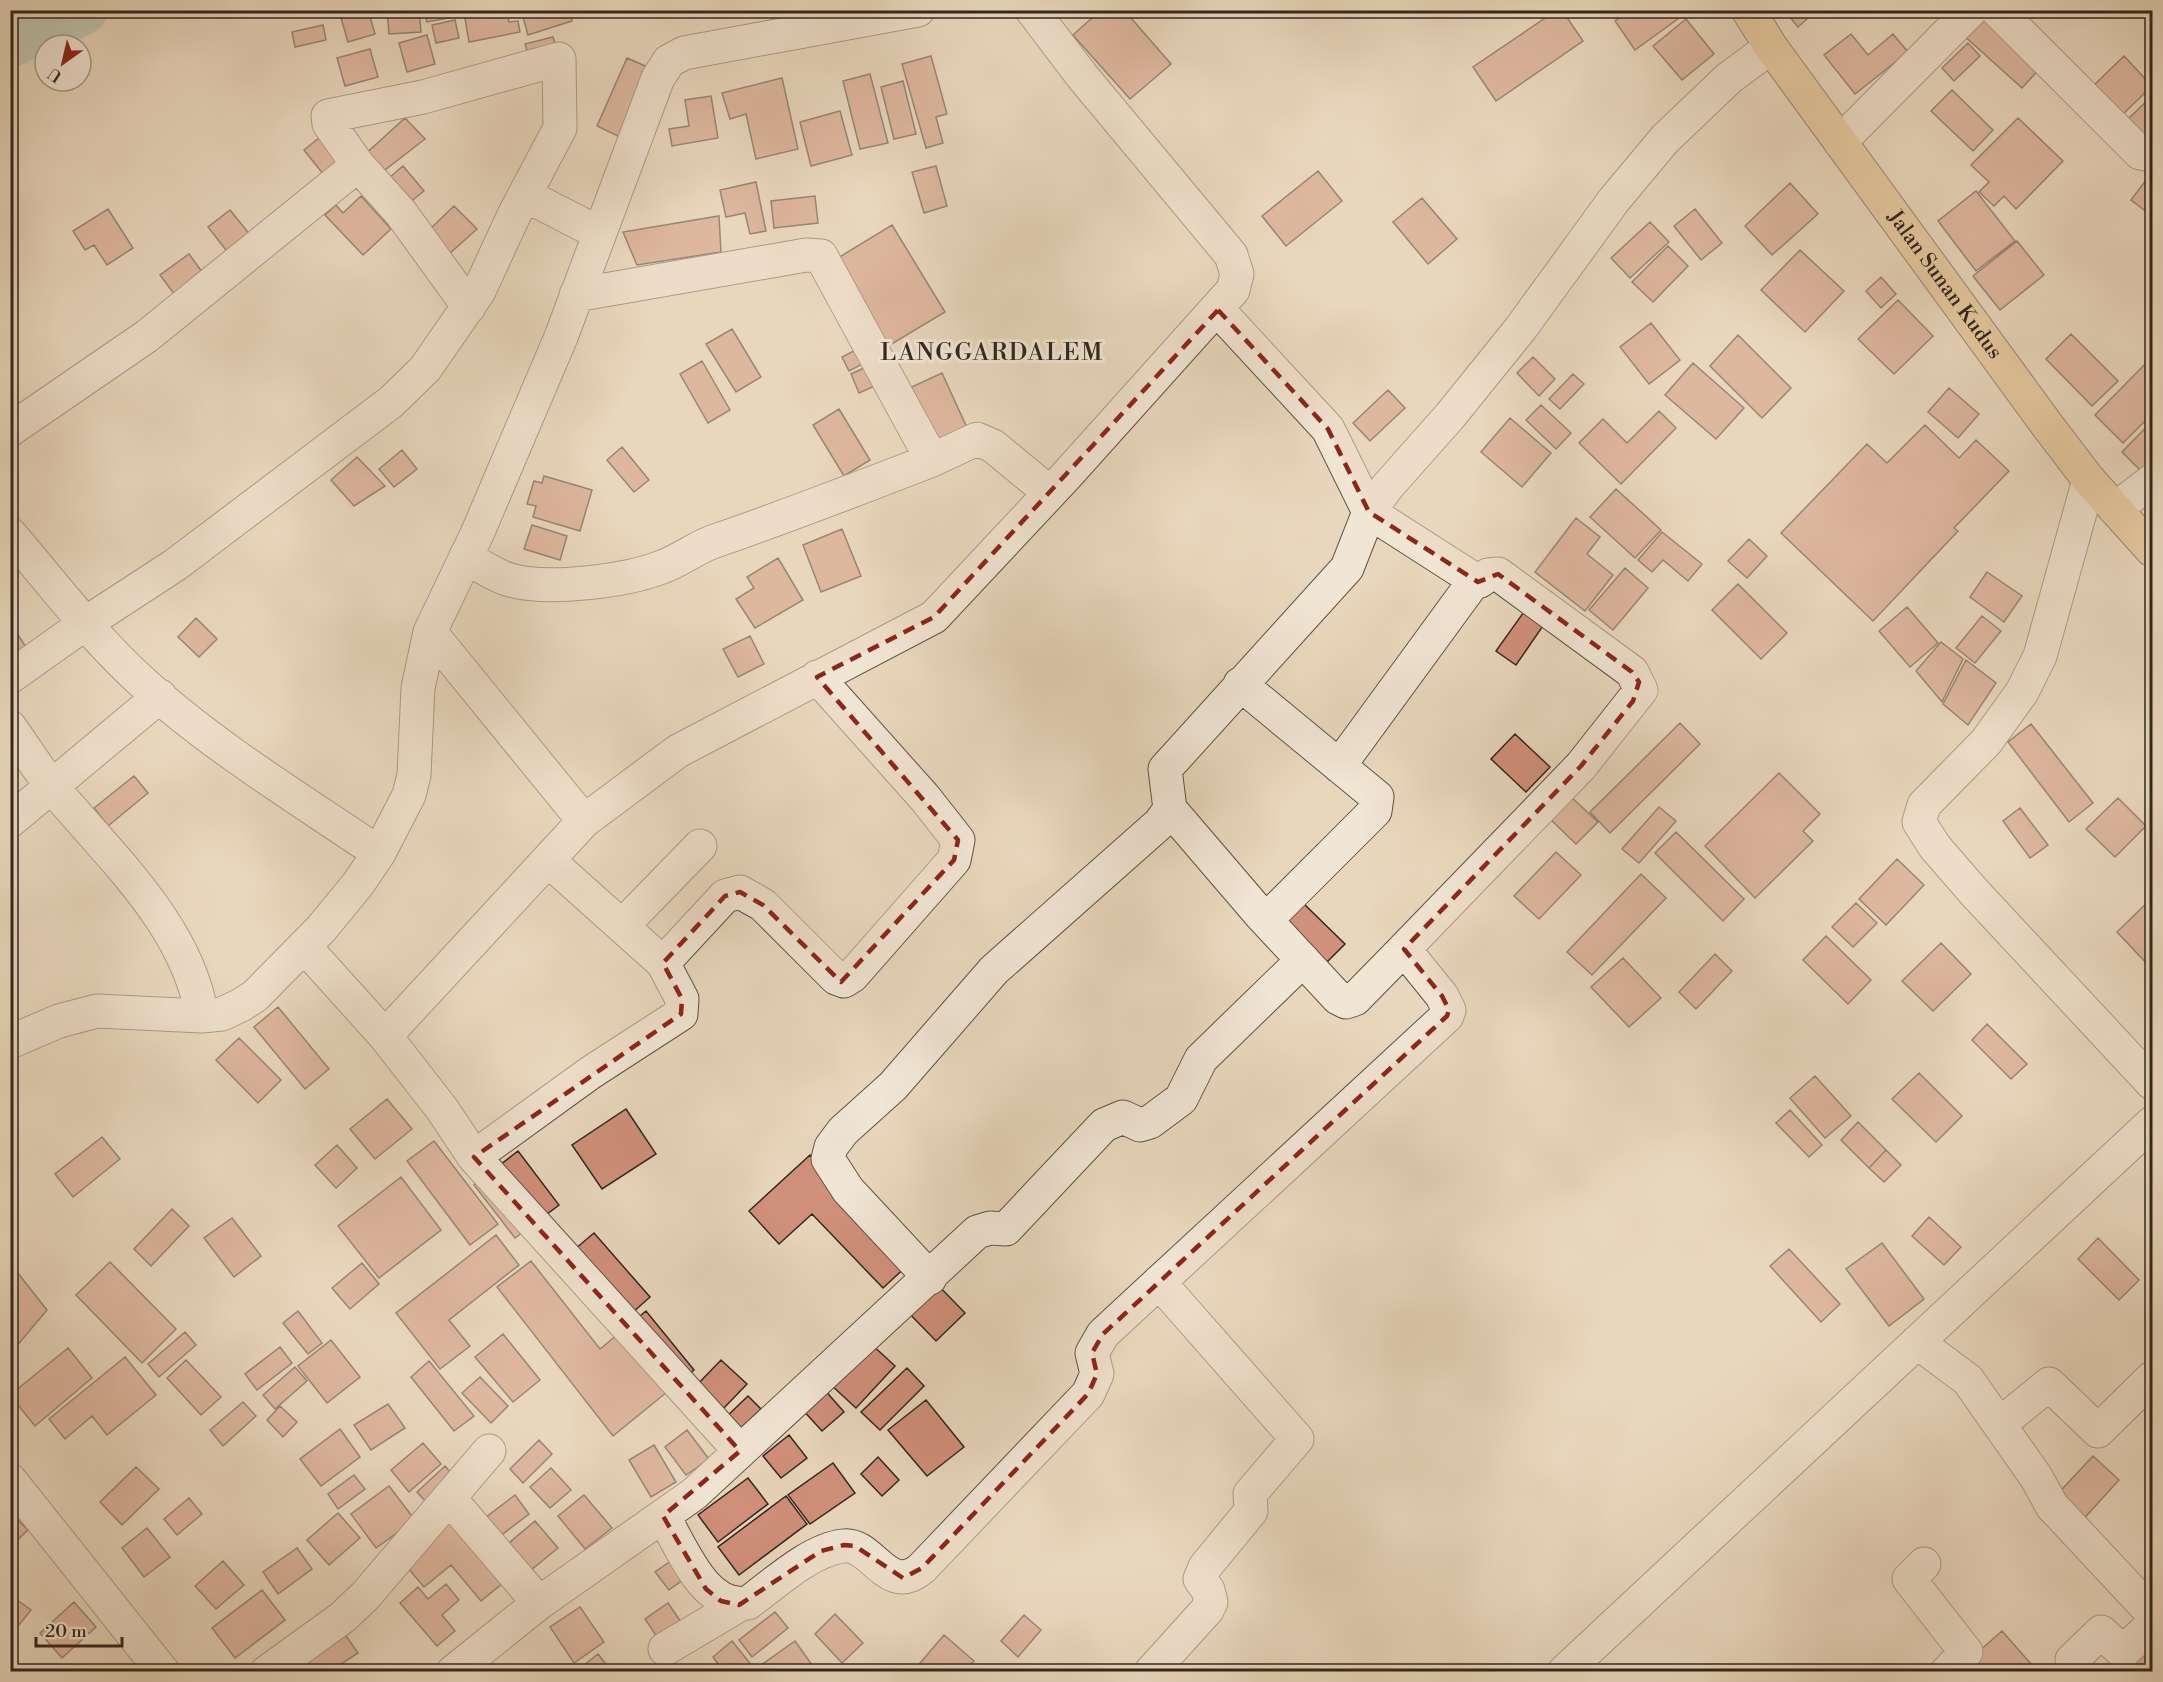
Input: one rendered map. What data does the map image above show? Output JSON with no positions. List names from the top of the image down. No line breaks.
{"streets":{"main road":["Jalan Sunan Kudus"]},"districts":["LANGGARDALEM"],"scale_bar":"20 m","north":"bottom left"}
